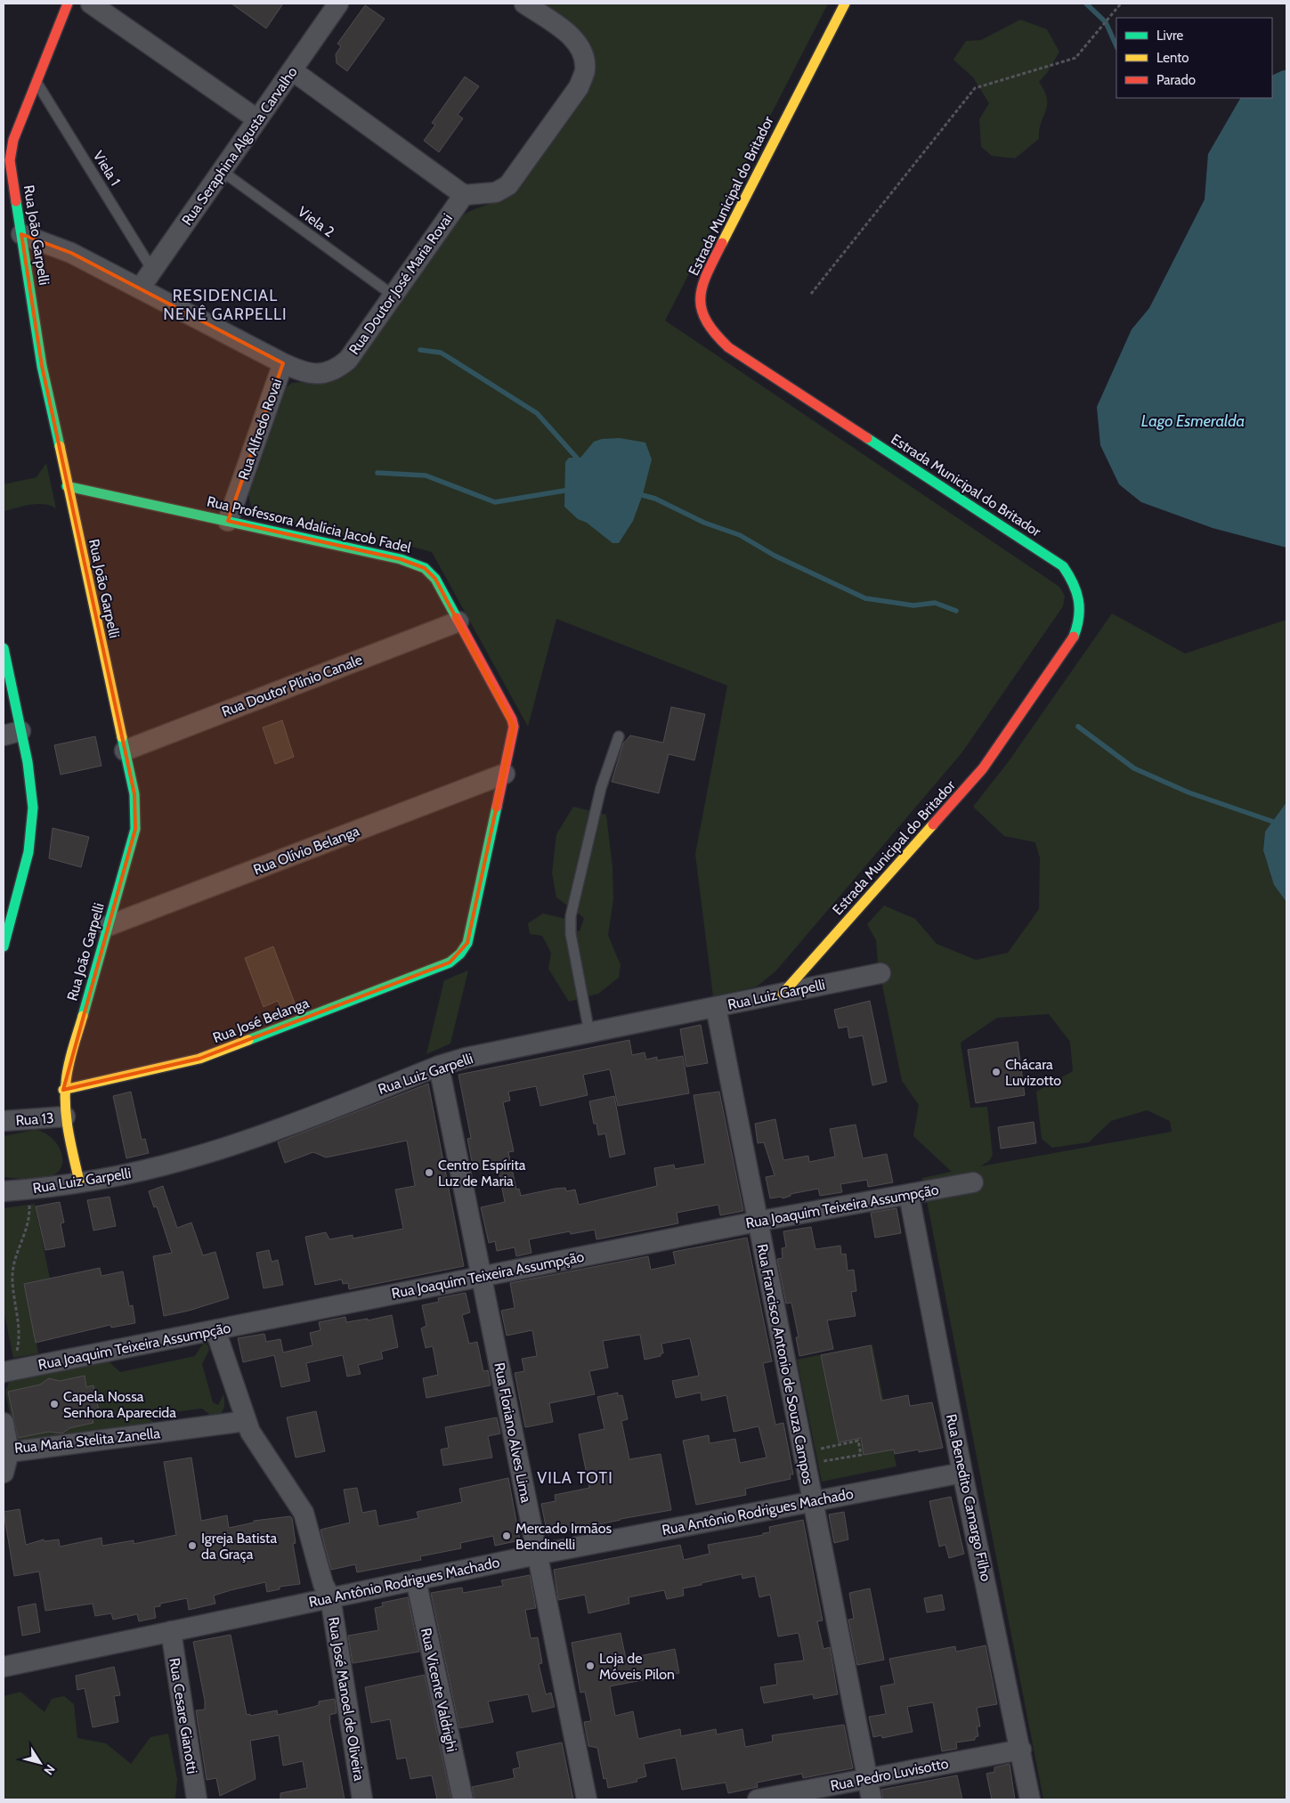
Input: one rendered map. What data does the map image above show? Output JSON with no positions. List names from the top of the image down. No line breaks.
{"streets":{"street":["Rua Seraphina Algusta Carvalho","Estrada Municipal do Britador","Rua João Garpelli","Rua Doutor José Maria Rovai","Rua Alfredo Rovai","Rua Professora Adalícia Jacob Fadel","Rua Doutor Plínio Canale","Rua Olívio Belanga","Rua Luiz Garpelli","Rua José Belanga","Rua 13","Rua Joaquim Teixeira Assumpção","Rua Francisco Antonio de Souza Campos","Rua Floriano Alves Lima","Rua Maria Stelita Zanella","Rua Benedito Camargo Filho","Rua Antônio Rodrigues Machado","Rua Vicente Valdrighi","Rua José Manoel de Oliveira","Rua Cesare Gianotti","Rua Pedro Luvisotto"],"lane":["Viela 1","Viela 2"]},"crossings":[["Rua Seraphina Algusta Carvalho","Viela 1"],["Rua Seraphina Algusta Carvalho","Viela 2"],["Rua Seraphina Algusta Carvalho","Rua Doutor José Maria Rovai"],["Viela 1","Rua João Garpelli"],["Estrada Municipal do Britador","Rua Luiz Garpelli"],["Viela 2","Rua Doutor José Maria Rovai"],["Rua João Garpelli","Rua Doutor José Maria Rovai"],["Rua João Garpelli","Rua Professora Adalícia Jacob Fadel"],["Rua João Garpelli","Rua Doutor Plínio Canale"],["Rua João Garpelli","Rua Olívio Belanga"],["Rua João Garpelli","Rua Luiz Garpelli"],["Rua João Garpelli","Rua José Belanga"],["Rua João Garpelli","Rua 13"],["Rua Doutor José Maria Rovai","Rua Alfredo Rovai"],["Rua Alfredo Rovai","Rua Professora Adalícia Jacob Fadel"],["Rua Professora Adalícia Jacob Fadel","Rua Doutor Plínio Canale"],["Rua Professora Adalícia Jacob Fadel","Rua Olívio Belanga"],["Rua Professora Adalícia Jacob Fadel","Rua José Belanga"],["Rua Luiz Garpelli","Rua Francisco Antonio de Souza Campos"],["Rua Luiz Garpelli","Rua Floriano Alves Lima"],["Rua Joaquim Teixeira Assumpção","Rua Francisco Antonio de Souza Campos"],["Rua Joaquim Teixeira Assumpção","Rua Floriano Alves Lima"],["Rua Joaquim Teixeira Assumpção","Rua Benedito Camargo Filho"],["Rua Joaquim Teixeira Assumpção","Rua José Manoel de Oliveira"],["Rua Francisco Antonio de Souza Campos","Rua Antônio Rodrigues Machado"],["Rua Francisco Antonio de Souza Campos","Rua Pedro Luvisotto"],["Rua Floriano Alves Lima","Rua Antônio Rodrigues Machado"],["Rua Maria Stelita Zanella","Rua José Manoel de Oliveira"],["Rua Benedito Camargo Filho","Rua Antônio Rodrigues Machado"],["Rua Benedito Camargo Filho","Rua Pedro Luvisotto"],["Rua Antônio Rodrigues Machado","Rua Vicente Valdrighi"],["Rua Antônio Rodrigues Machado","Rua José Manoel de Oliveira"],["Rua Antônio Rodrigues Machado","Rua Cesare Gianotti"]],"districts":["RESIDENCIAL NENÊ GARPELLI","VILA TOTI"],"water":["Lago Esmeralda"],"places":["Chácara Luvizotto","Centro Espírita Luz de Maria","Capela Nossa Senhora Aparecida","Mercado Irmãos Bendinelli","Igreja Batista da Graça","Loja de Móveis Pilon"],"legend":["Livre","Lento","Parado"],"north":"bottom right"}
